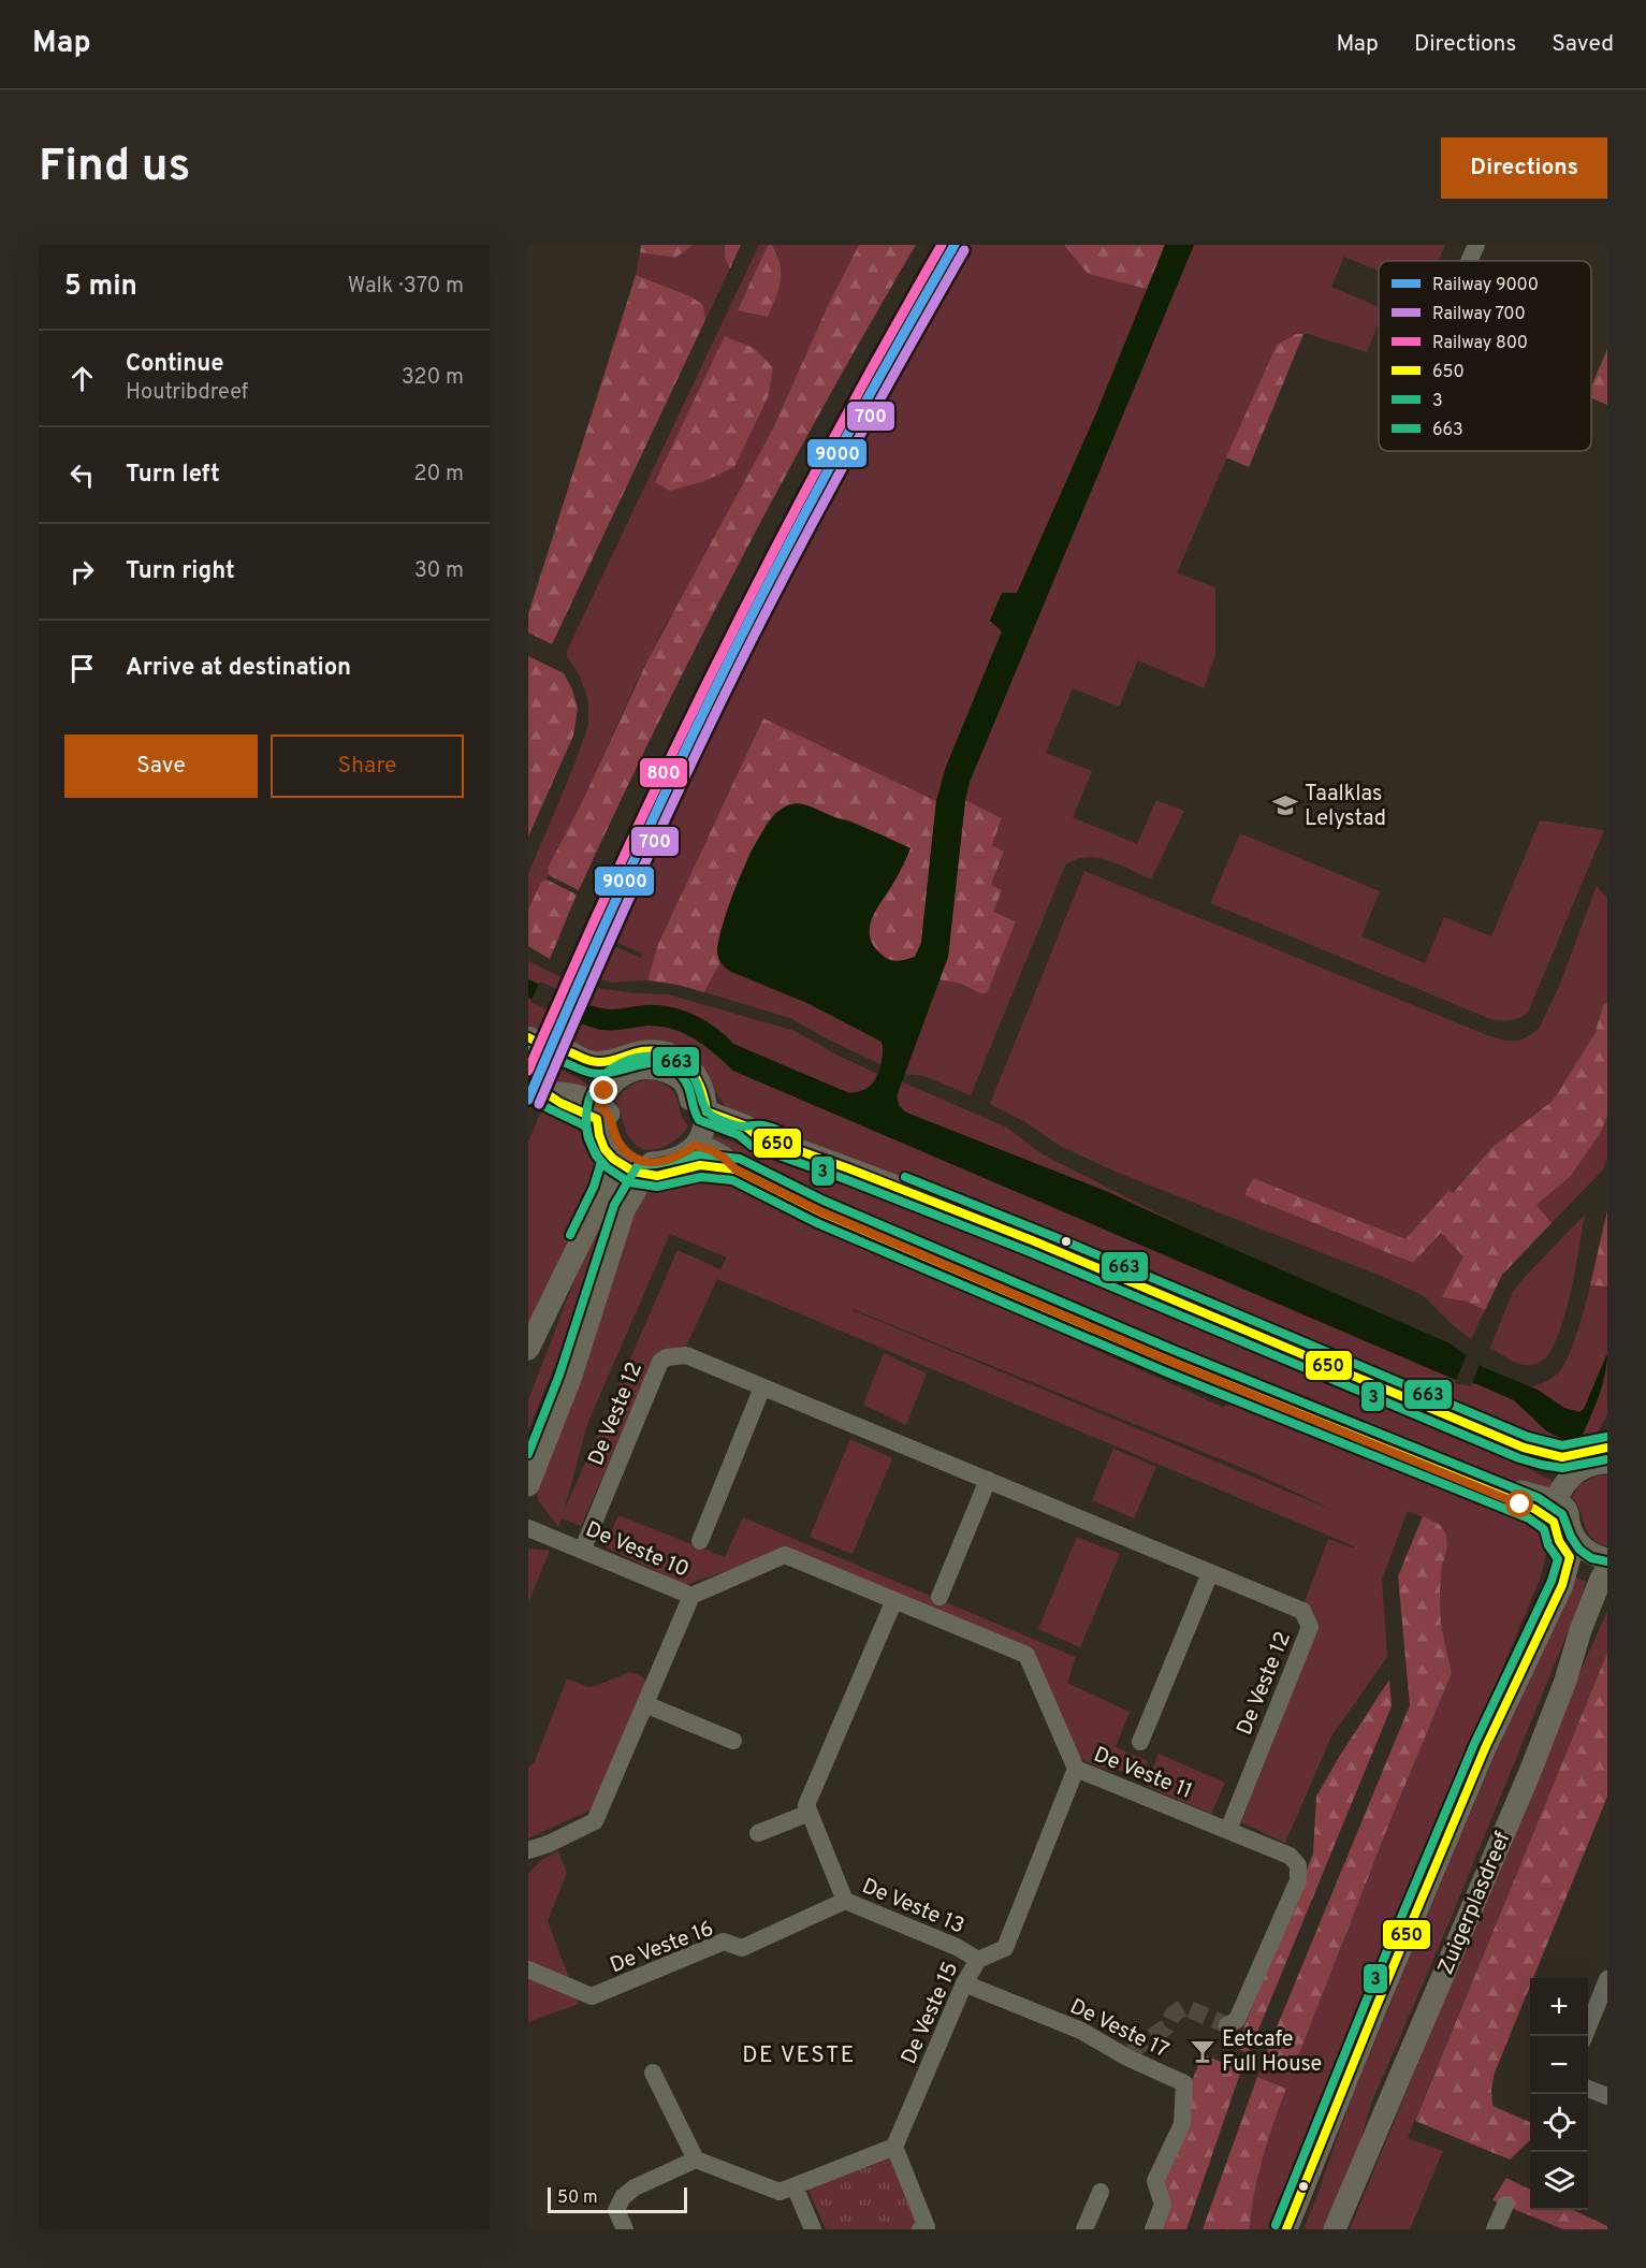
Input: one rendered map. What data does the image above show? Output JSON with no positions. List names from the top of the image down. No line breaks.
{"streets":{"main road":["Zuigerplasdreef"],"street":["De Veste 12","De Veste 10","De Veste 11","De Veste 13","De Veste 16","De Veste 15","De Veste 17"]},"crossings":[["De Veste 12","De Veste 10"],["De Veste 12","De Veste 11"],["De Veste 10","De Veste 11"],["De Veste 11","De Veste 15"],["De Veste 13","De Veste 16"],["De Veste 13","De Veste 15"],["De Veste 15","De Veste 17"]],"districts":["DE VESTE"],"places":{"school or university":["Taalklas Lelystad"],"bar":["Eetcafe Full House"]},"lines":["rail line 9000","rail line 800","rail line 700","transit line 650","transit line 3","transit line 663"],"legend":["Railway 9000","Railway 700","Railway 800","650","3","663"],"scale_bar":"50 m","page":{"header":"Map","nav":["Map","Directions","Saved"],"buttons":["Directions",["Save","Share"]],"title":"Find us","heading":["5 min","Walk · 370 m"],"list":[["Continue","Houtribdreef","320 m"],["Turn left","20 m"],["Turn right","30 m"],"Arrive at destination"],"map_buttons":["+","−"],"scale":"50 m"}}
